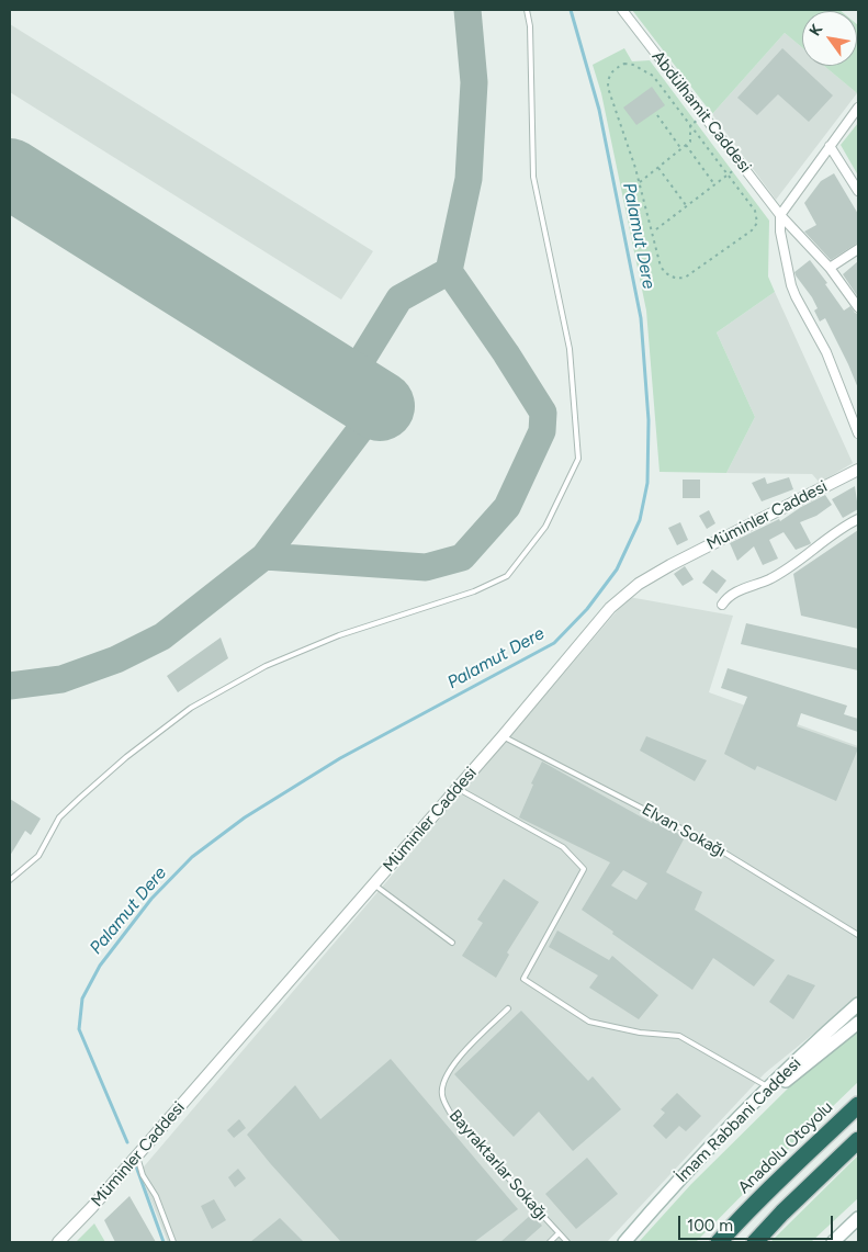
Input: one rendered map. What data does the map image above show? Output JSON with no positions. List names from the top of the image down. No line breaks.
{"streets":{"highway":["Anadolu Otoyolu"],"main road":["İmam Rabbani Caddesi"],"street":["Abdülhamit Caddesi","Müminler Caddesi"],"lane":["Elvan Sokağı","Bayraktarlar Sokağı"]},"crossings":[["Müminler Caddesi","Elvan Sokağı"]],"water":["Palamut Dere"],"scale_bar":"100 m","north":"top left"}
